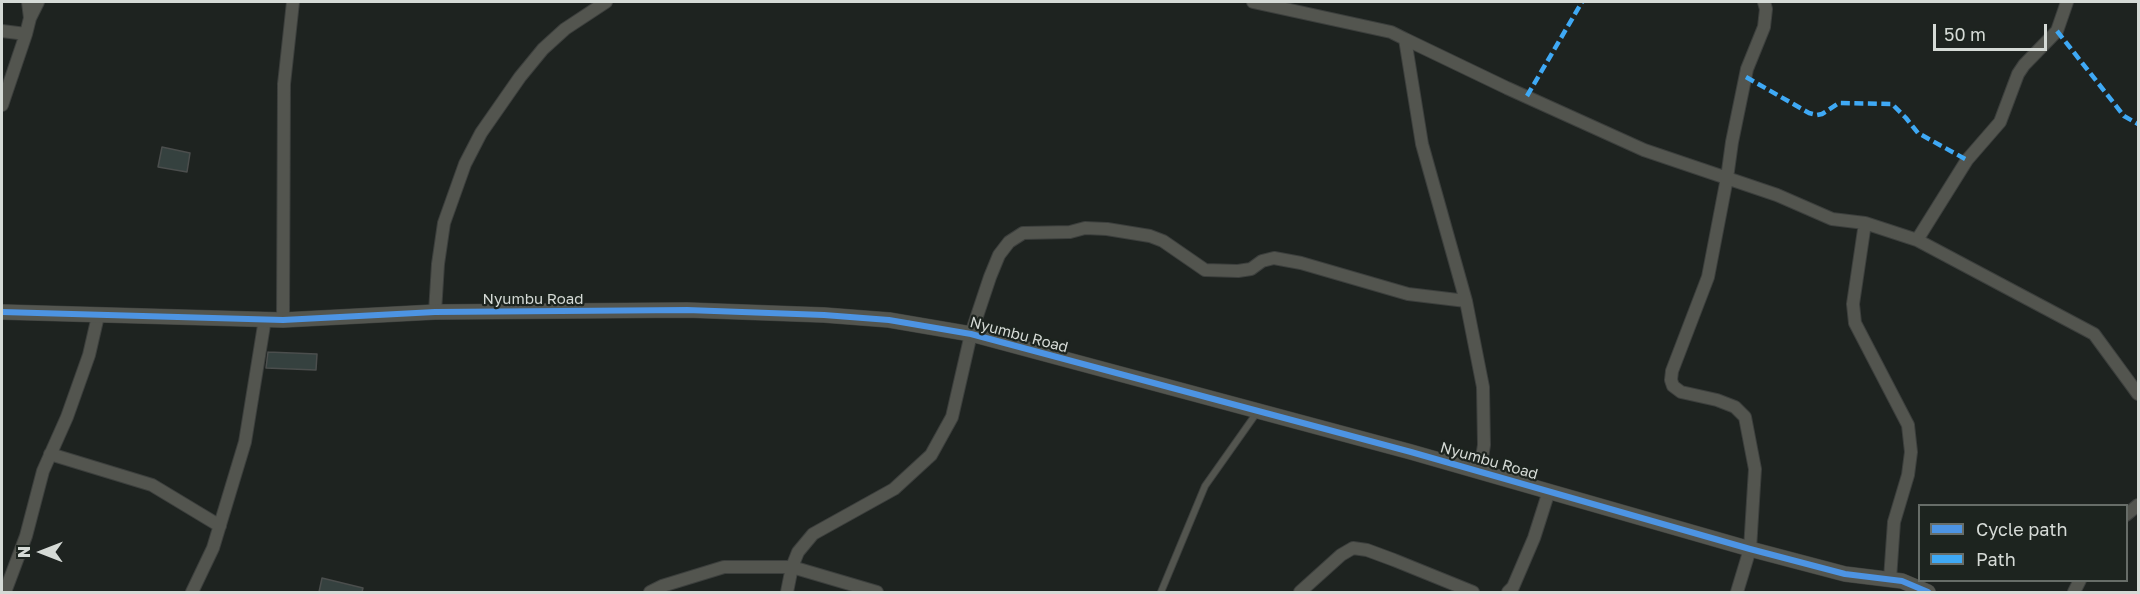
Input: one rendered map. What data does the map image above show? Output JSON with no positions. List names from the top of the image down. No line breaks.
{"streets":{"street":["Nyumbu Road"]},"legend":["Cycle path","Path"],"scale_bar":"50 m","north":"left"}
